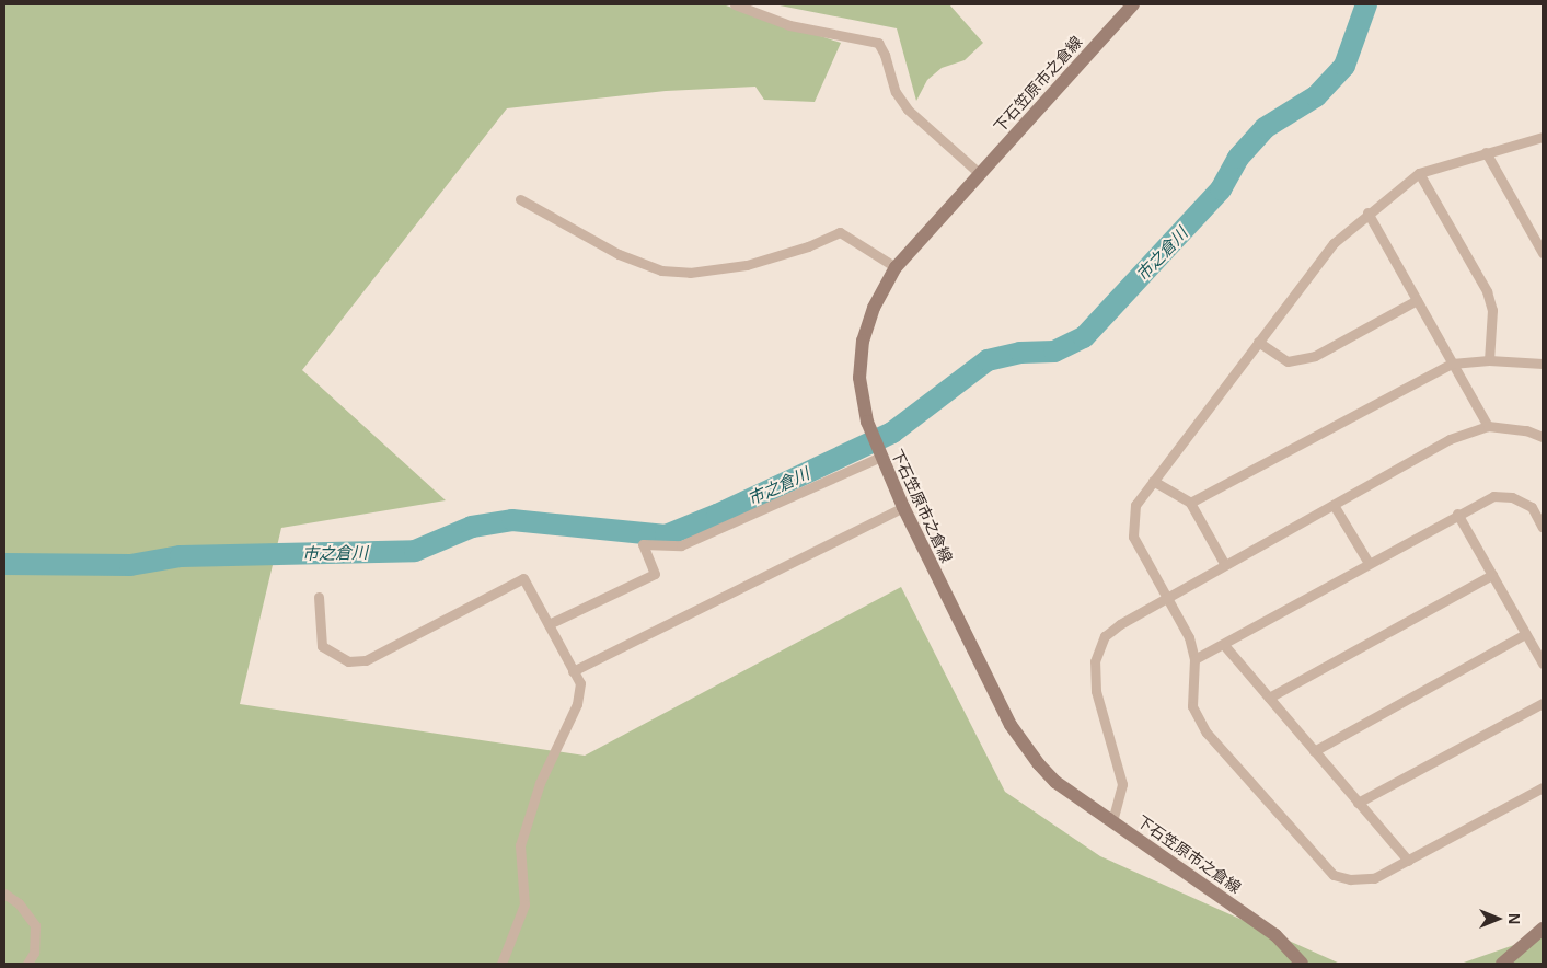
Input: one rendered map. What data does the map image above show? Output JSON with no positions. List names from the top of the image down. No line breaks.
{"streets":{"main road":["下石笠原市之倉線"]},"water":["市之倉川"],"north":"right"}
